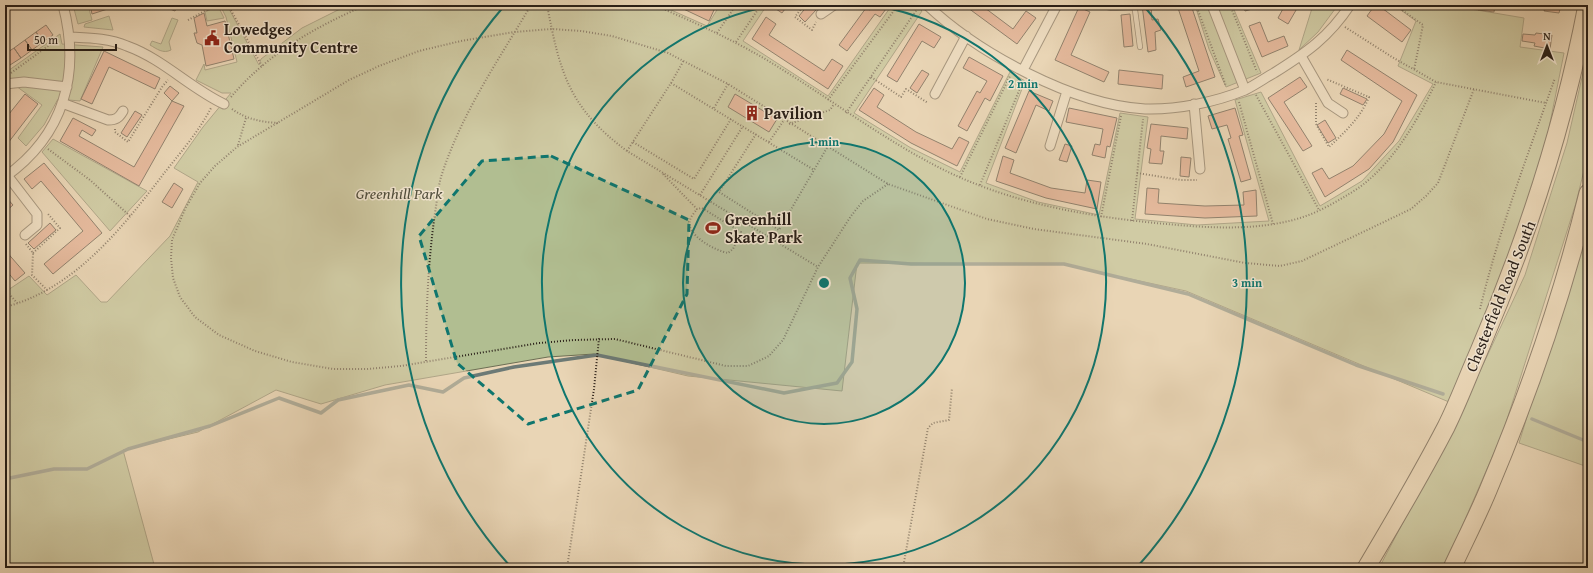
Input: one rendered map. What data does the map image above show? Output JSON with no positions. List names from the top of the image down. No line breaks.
{"streets":{"highway":["Chesterfield Road South"]},"parks":["Greenhill Park"],"places":{"public building":["Lowedges Community Centre"],"building":["Pavilion"],"sports":["Greenhill Skate Park"]},"scale_bar":"50 m","north":"top","rings":["2 min","1 min","3 min"]}
